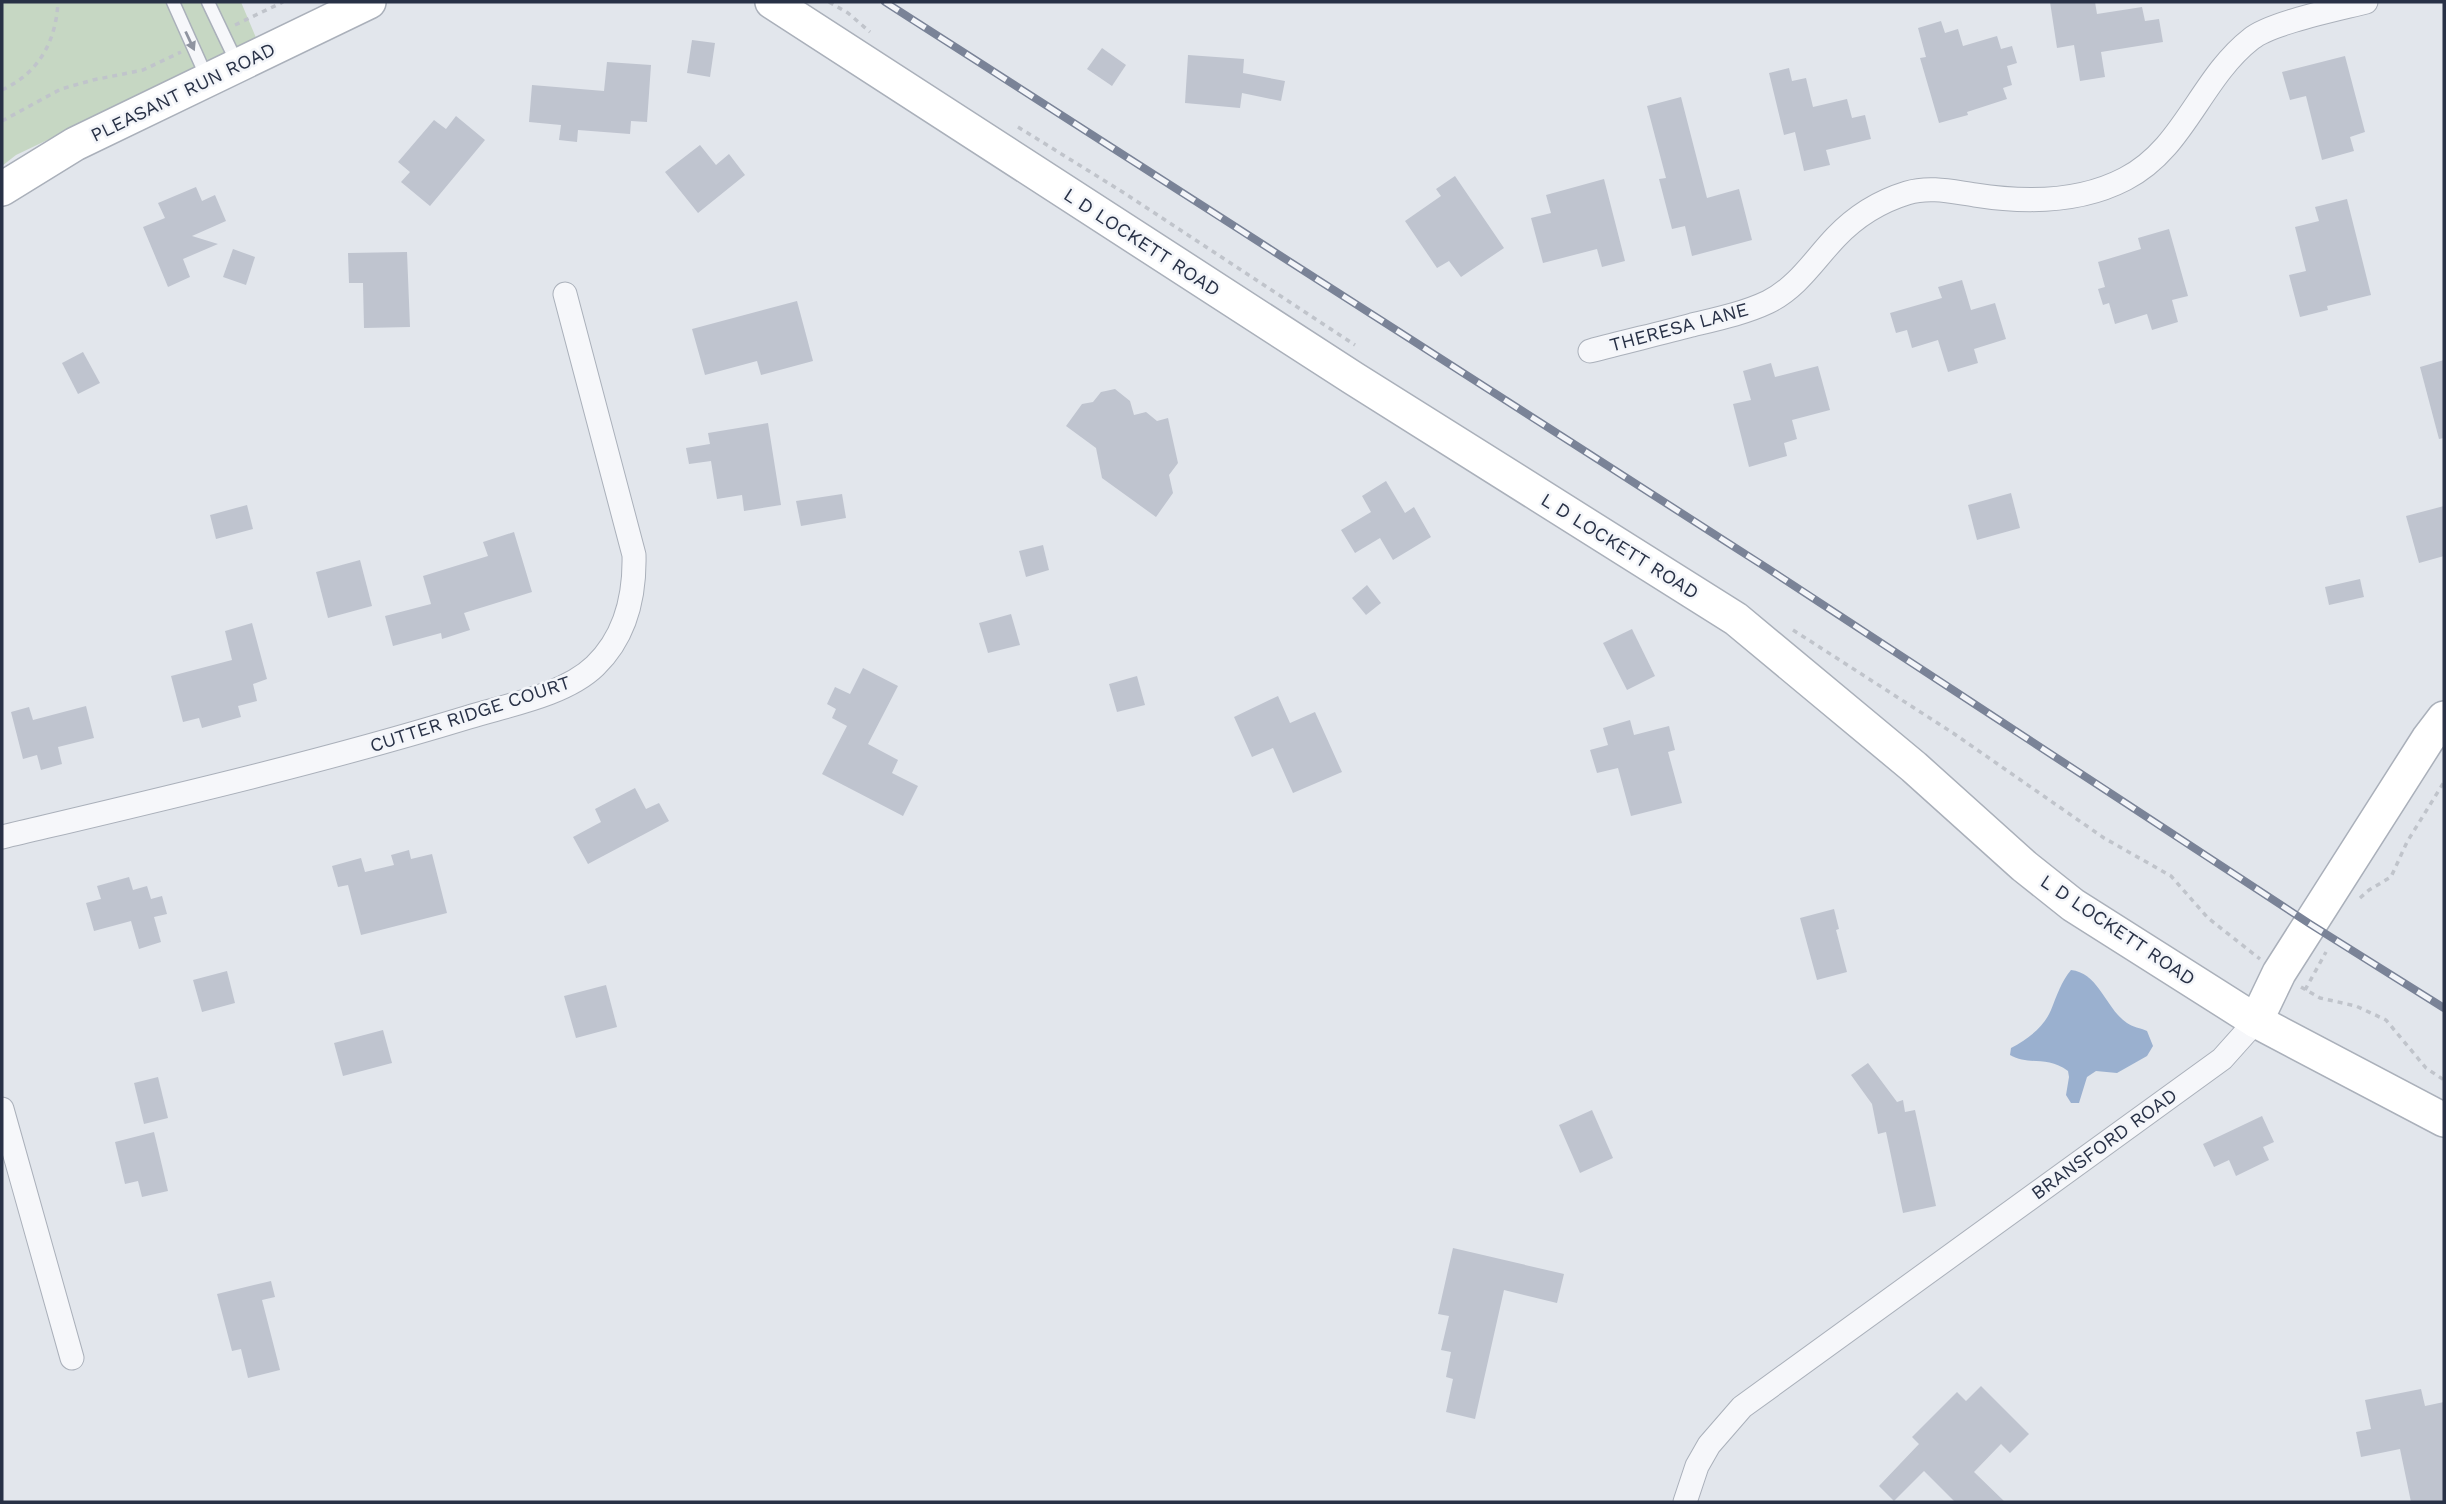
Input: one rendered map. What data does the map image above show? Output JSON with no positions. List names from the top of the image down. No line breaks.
{"streets":{"main road":["PLEASANT RUN ROAD","L D LOCKETT ROAD","BRANSFORD ROAD"],"street":["THERESA LANE","CUTTER RIDGE COURT"]},"crossings":[["L D LOCKETT ROAD","BRANSFORD ROAD"]]}
